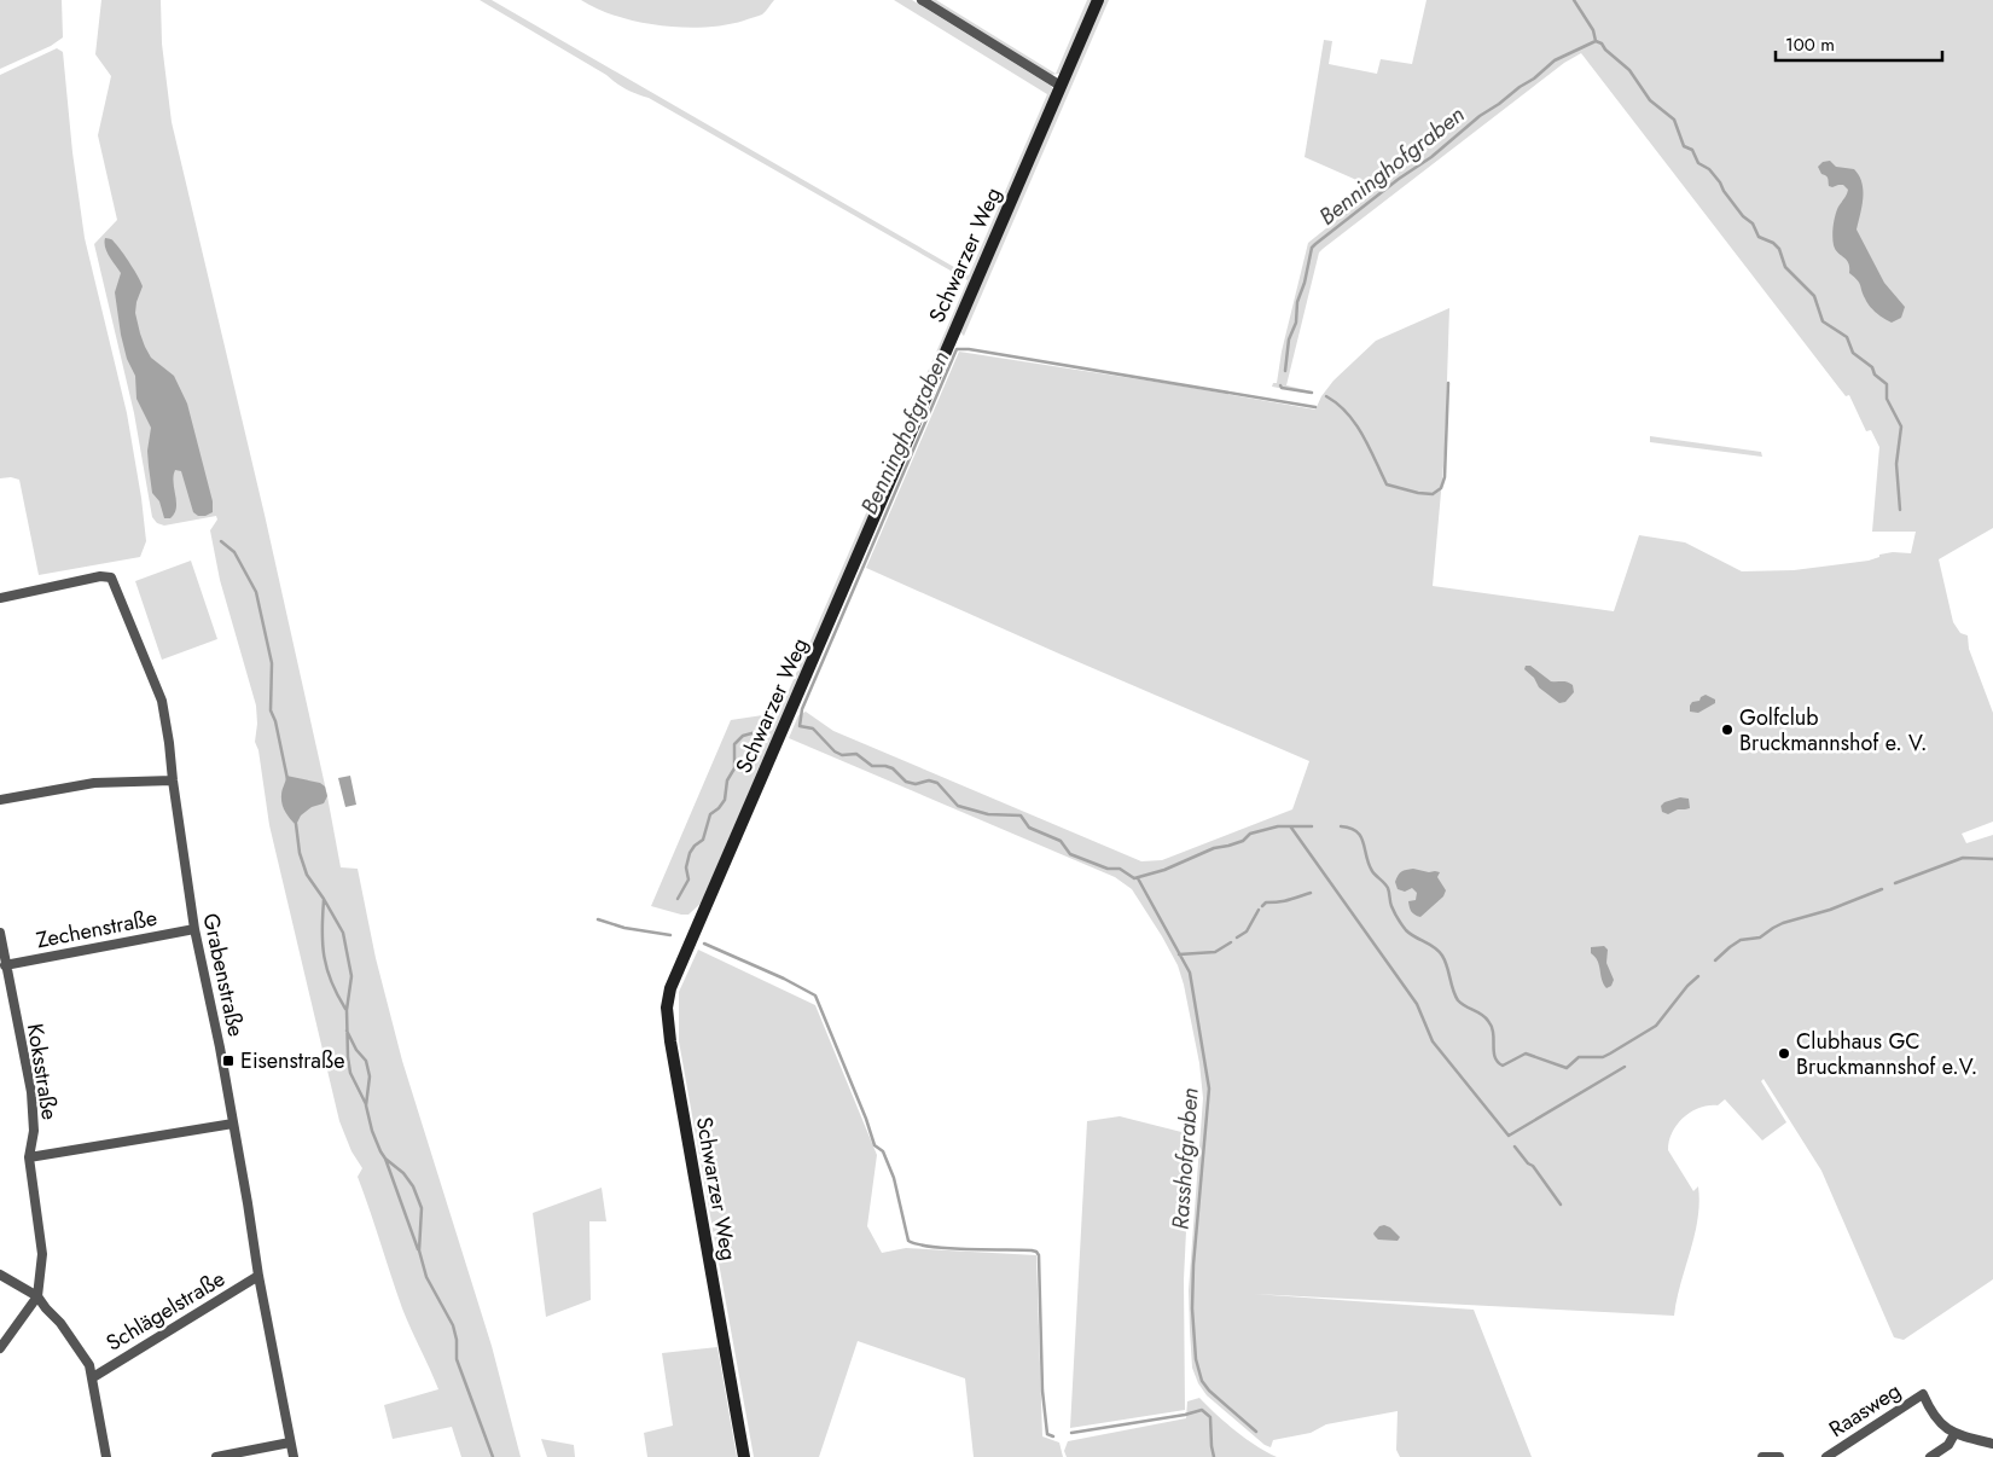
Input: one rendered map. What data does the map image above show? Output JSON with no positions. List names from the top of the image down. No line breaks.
{"streets":{"street":["Schwarzer Weg","Zechenstraße","Grabenstraße","Koksstraße","Schlägelstraße","Raasweg"]},"crossings":[["Zechenstraße","Grabenstraße"],["Zechenstraße","Koksstraße"],["Grabenstraße","Schlägelstraße"]],"water":["Benninghofgraben","Rasshofgraben"],"places":{"other":["Golfclub Bruckmannshof e. V.","Clubhaus GC Bruckmannshof e.V."],"transit":["Eisenstraße"]},"scale_bar":"100 m"}
